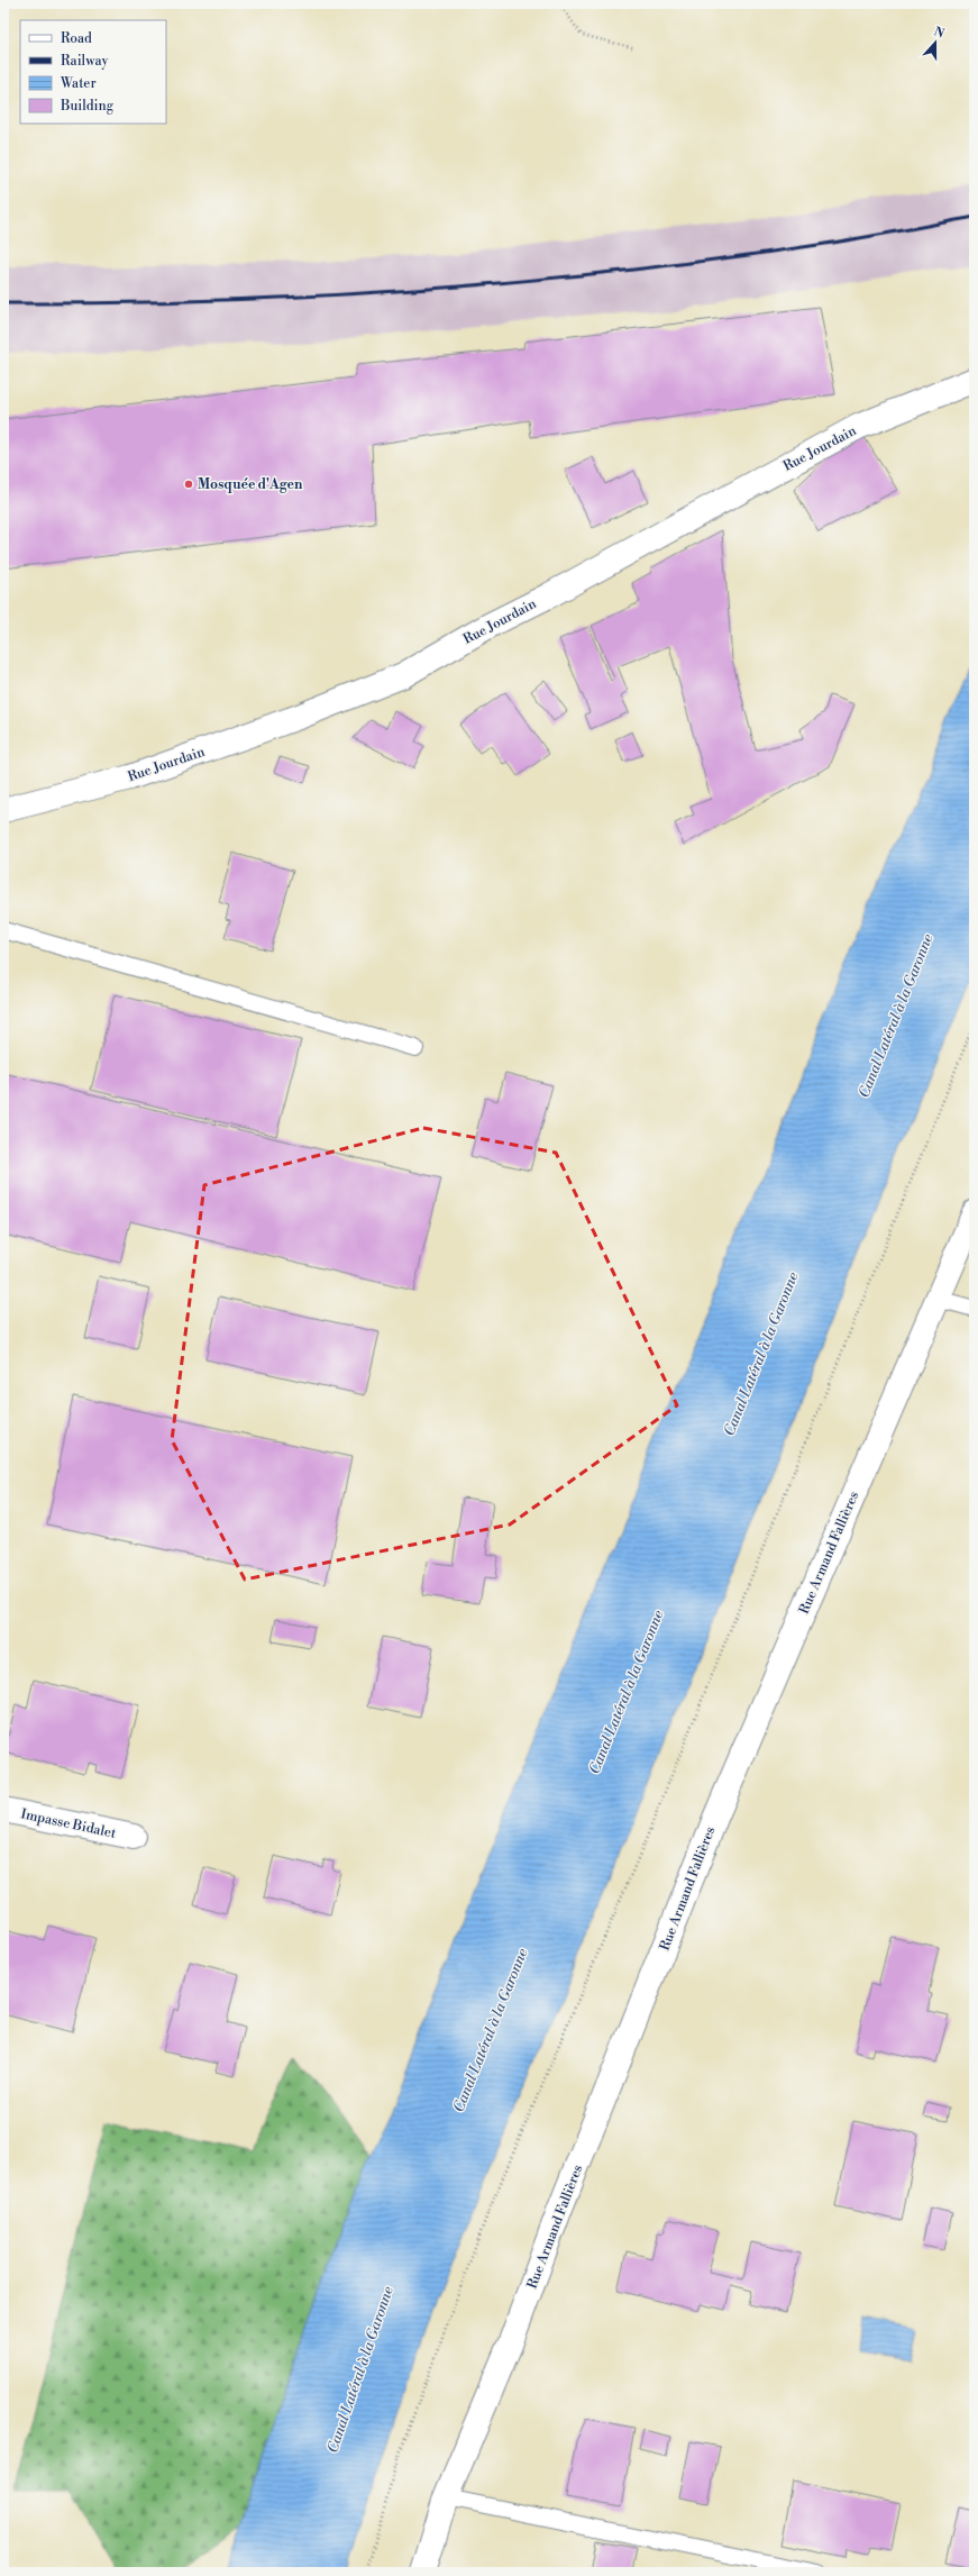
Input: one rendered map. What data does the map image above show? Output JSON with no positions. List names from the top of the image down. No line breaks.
{"streets":{"street":["Rue Jourdain","Rue Armand Fallières","Impasse Bidalet"]},"water":["Canal Latéral à la Garonne"],"places":["Mosquée d'Agen"],"legend":["Road","Railway","Water","Building"],"north":"top"}
